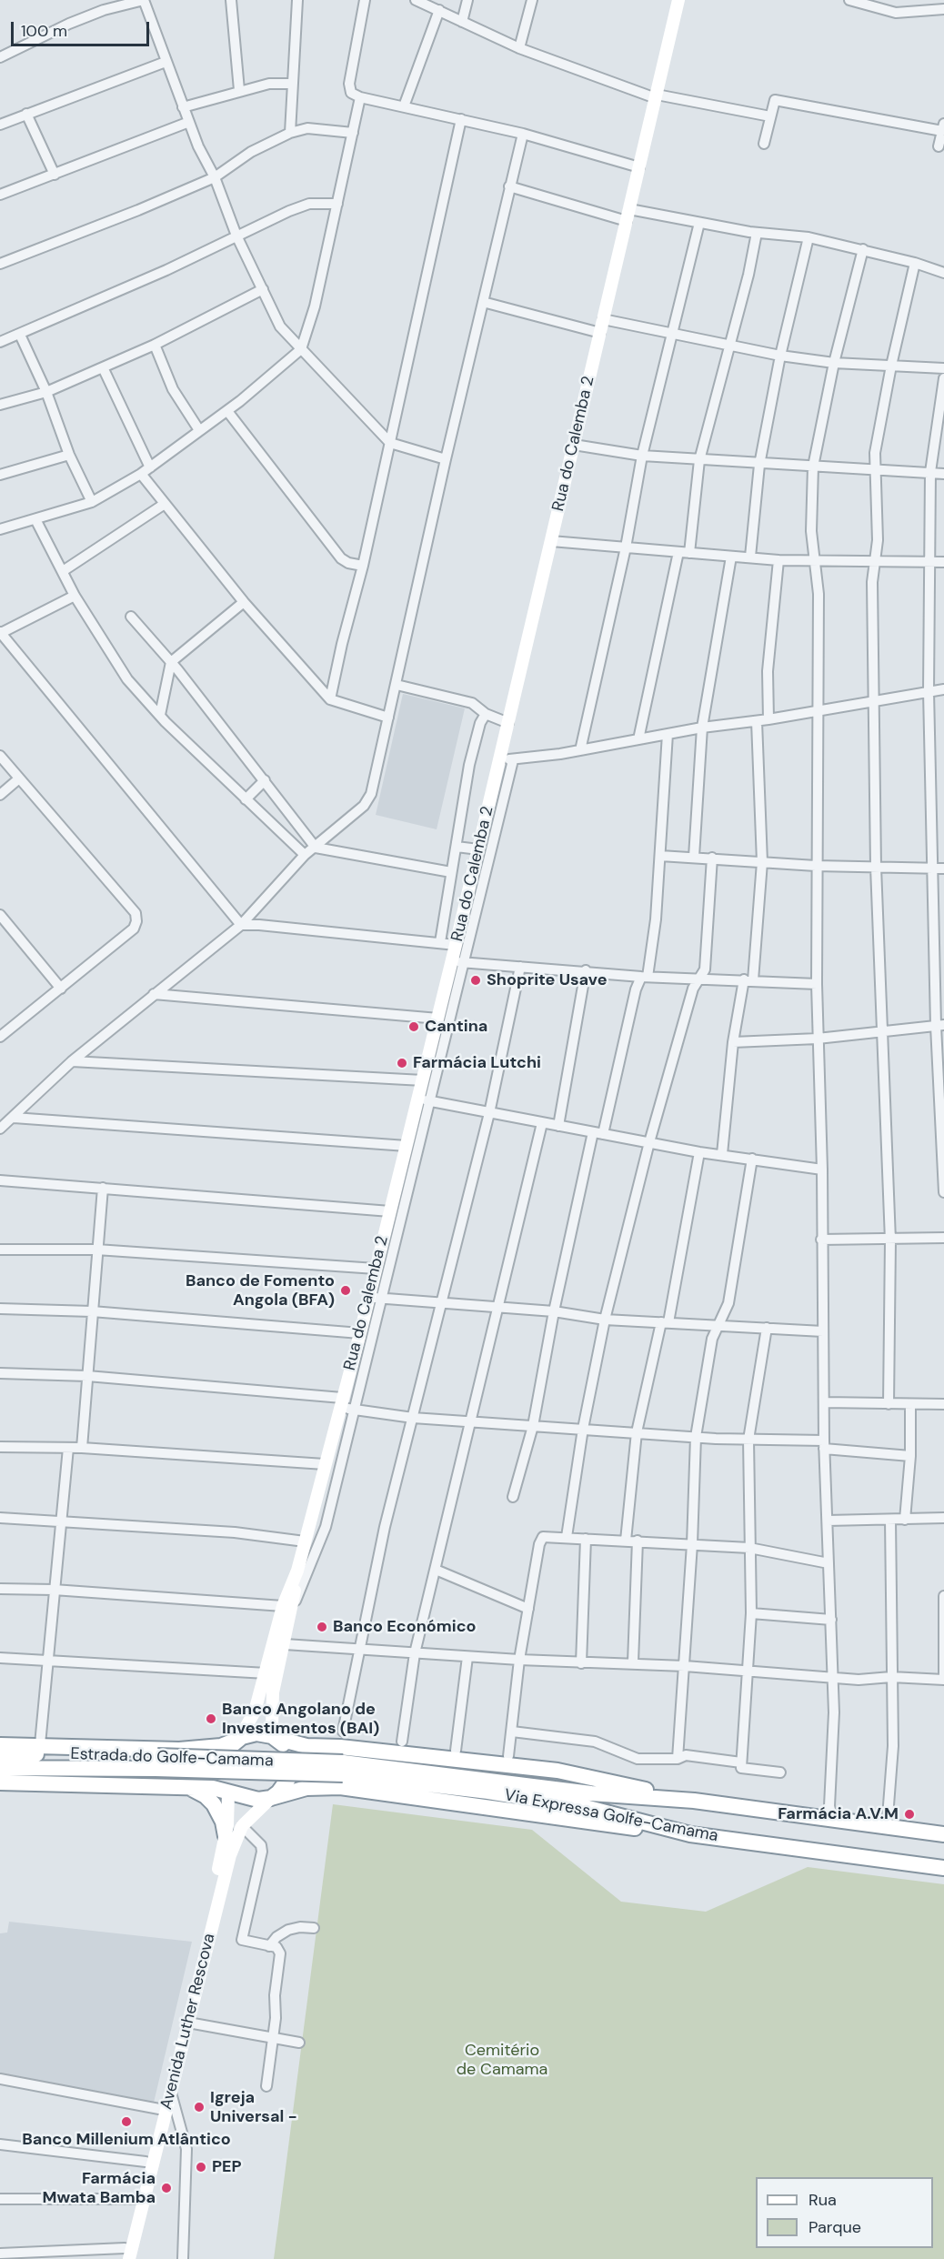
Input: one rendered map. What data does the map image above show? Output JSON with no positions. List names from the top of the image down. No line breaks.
{"streets":{"highway":["Estrada do Golfe-Camama","Via Expressa Golfe-Camama"],"main road":["Rua do Calemba 2","Avenida Luther Rescova"]},"crossings":[["Estrada do Golfe-Camama","Via Expressa Golfe-Camama"]],"parks":["Cemitério de Camama"],"places":["Shoprite Usave","Cantina","Farmácia Lutchi","Banco de Fomento Angola (BFA)","Banco Económico","Banco Angolano de Investimentos (BAI)","Farmácia A.V.M","Igreja Universal -","Banco Millenium Atlântico","PEP","Farmácia Mwata Bamba"],"legend":["Rua","Parque"],"scale_bar":"100 m"}
